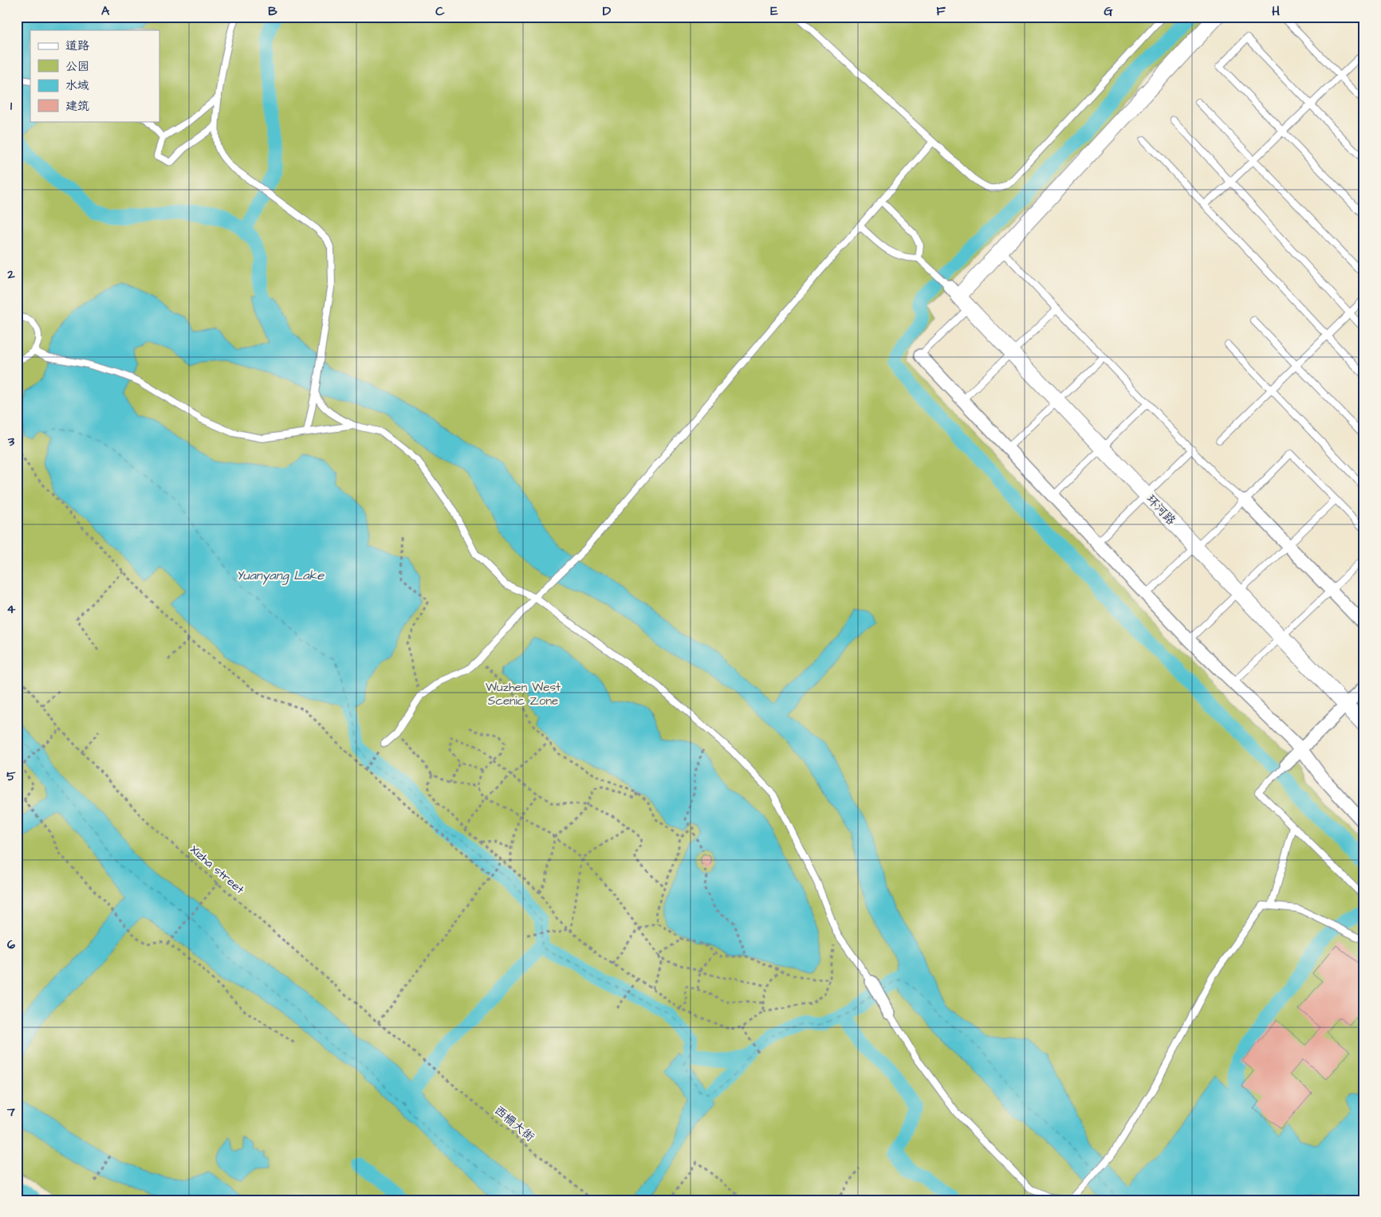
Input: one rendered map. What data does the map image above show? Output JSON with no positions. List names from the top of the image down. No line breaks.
{"streets":{"street":["环河路"],"path":["Xizha street","西栅大街"]},"crossings":[["Xizha street","西栅大街"]],"water":["Yuanyang Lake"],"parks":["Wuzhen West Scenic Zone"],"legend":["道路","公园","水域","建筑"],"grid":{"columns":["A","B","C","D","E","F","G","H"],"rows":["1","2","3","4","5","6","7"]}}
